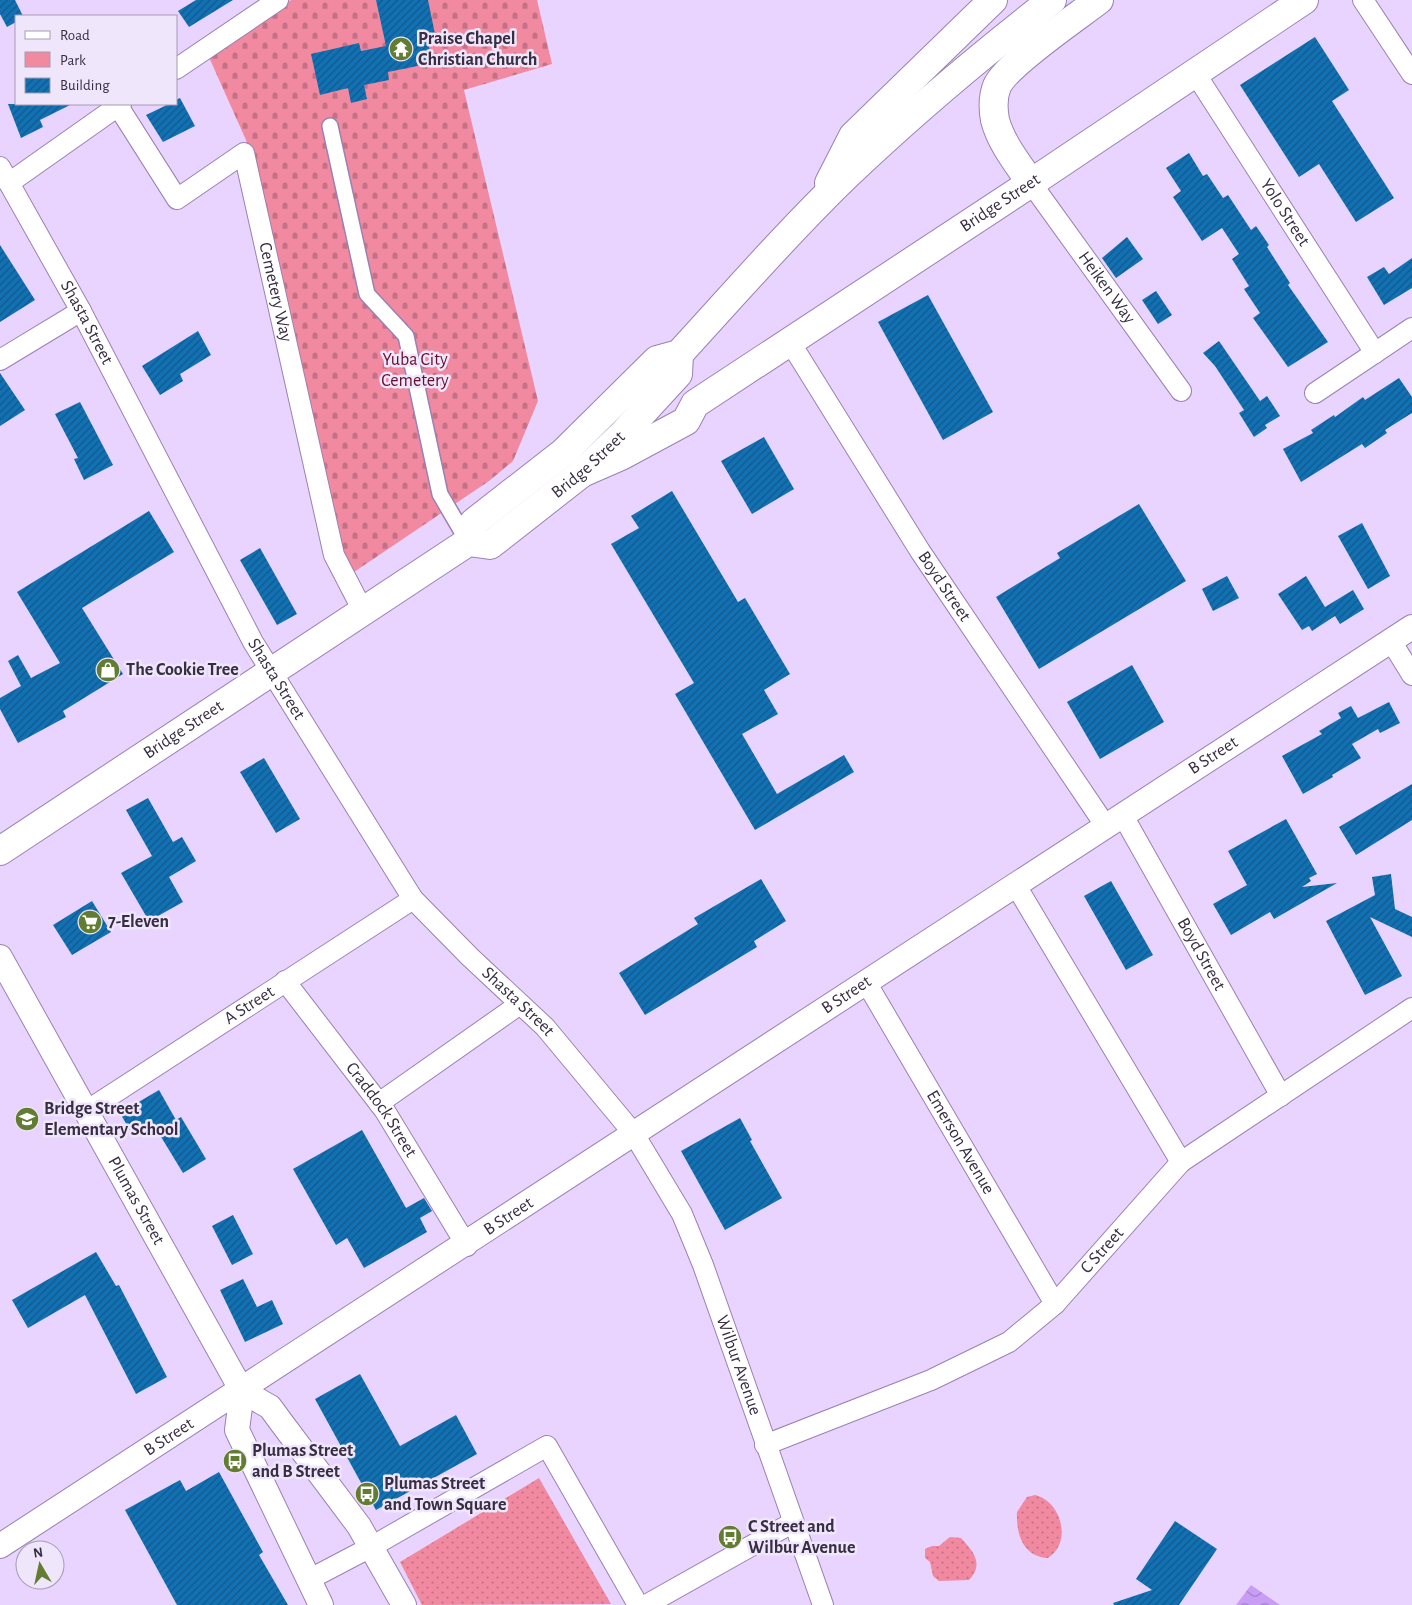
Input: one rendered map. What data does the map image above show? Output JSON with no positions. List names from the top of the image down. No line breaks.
{"streets":{"main road":["Bridge Street"],"street":["Yolo Street","Heiken Way","Cemetery Way","Shasta Street","Boyd Street","B Street","A Street","Craddock Street","Emerson Avenue","Plumas Street","C Street","Wilbur Avenue"]},"crossings":[["Bridge Street","Yolo Street"],["Bridge Street","Heiken Way"],["Bridge Street","Cemetery Way"],["Bridge Street","Shasta Street"],["Bridge Street","Boyd Street"],["Shasta Street","B Street"],["Shasta Street","A Street"],["Shasta Street","Wilbur Avenue"],["Boyd Street","B Street"],["Boyd Street","C Street"],["B Street","Craddock Street"],["B Street","Emerson Avenue"],["B Street","Plumas Street"],["B Street","Wilbur Avenue"],["A Street","Craddock Street"],["A Street","Plumas Street"],["Emerson Avenue","C Street"],["C Street","Wilbur Avenue"]],"parks":["Yuba City Cemetery"],"places":{"temple":["Praise Chapel Christian Church"],"shop":["The Cookie Tree"],"supermarket":["7-Eleven"],"school or university":["Bridge Street Elementary School"],"bus stop":["Plumas Street and B Street","Plumas Street and Town Square","C Street and Wilbur Avenue"]},"legend":["Road","Park","Building"],"north":"top"}
